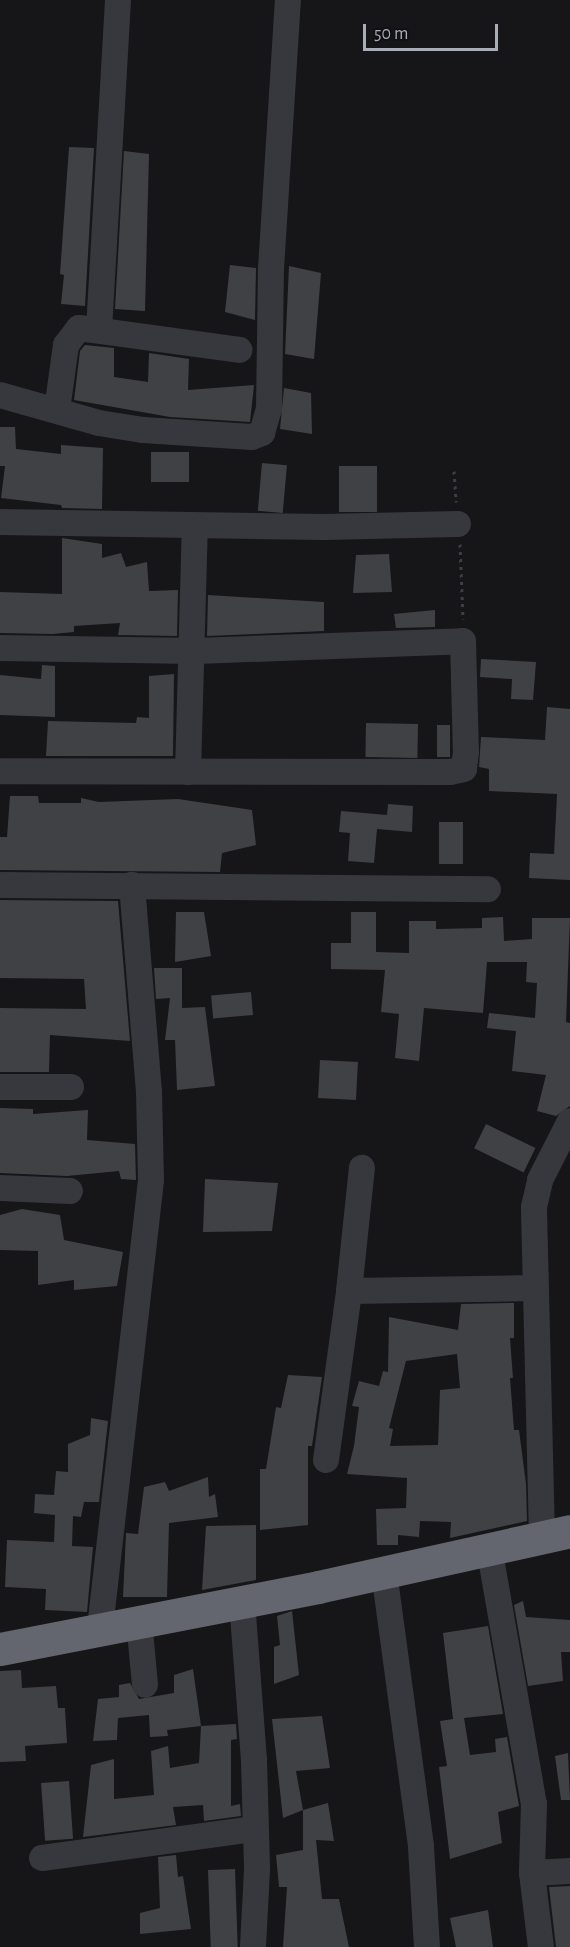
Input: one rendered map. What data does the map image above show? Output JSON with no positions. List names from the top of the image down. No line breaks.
{"scale_bar":"50 m"}
